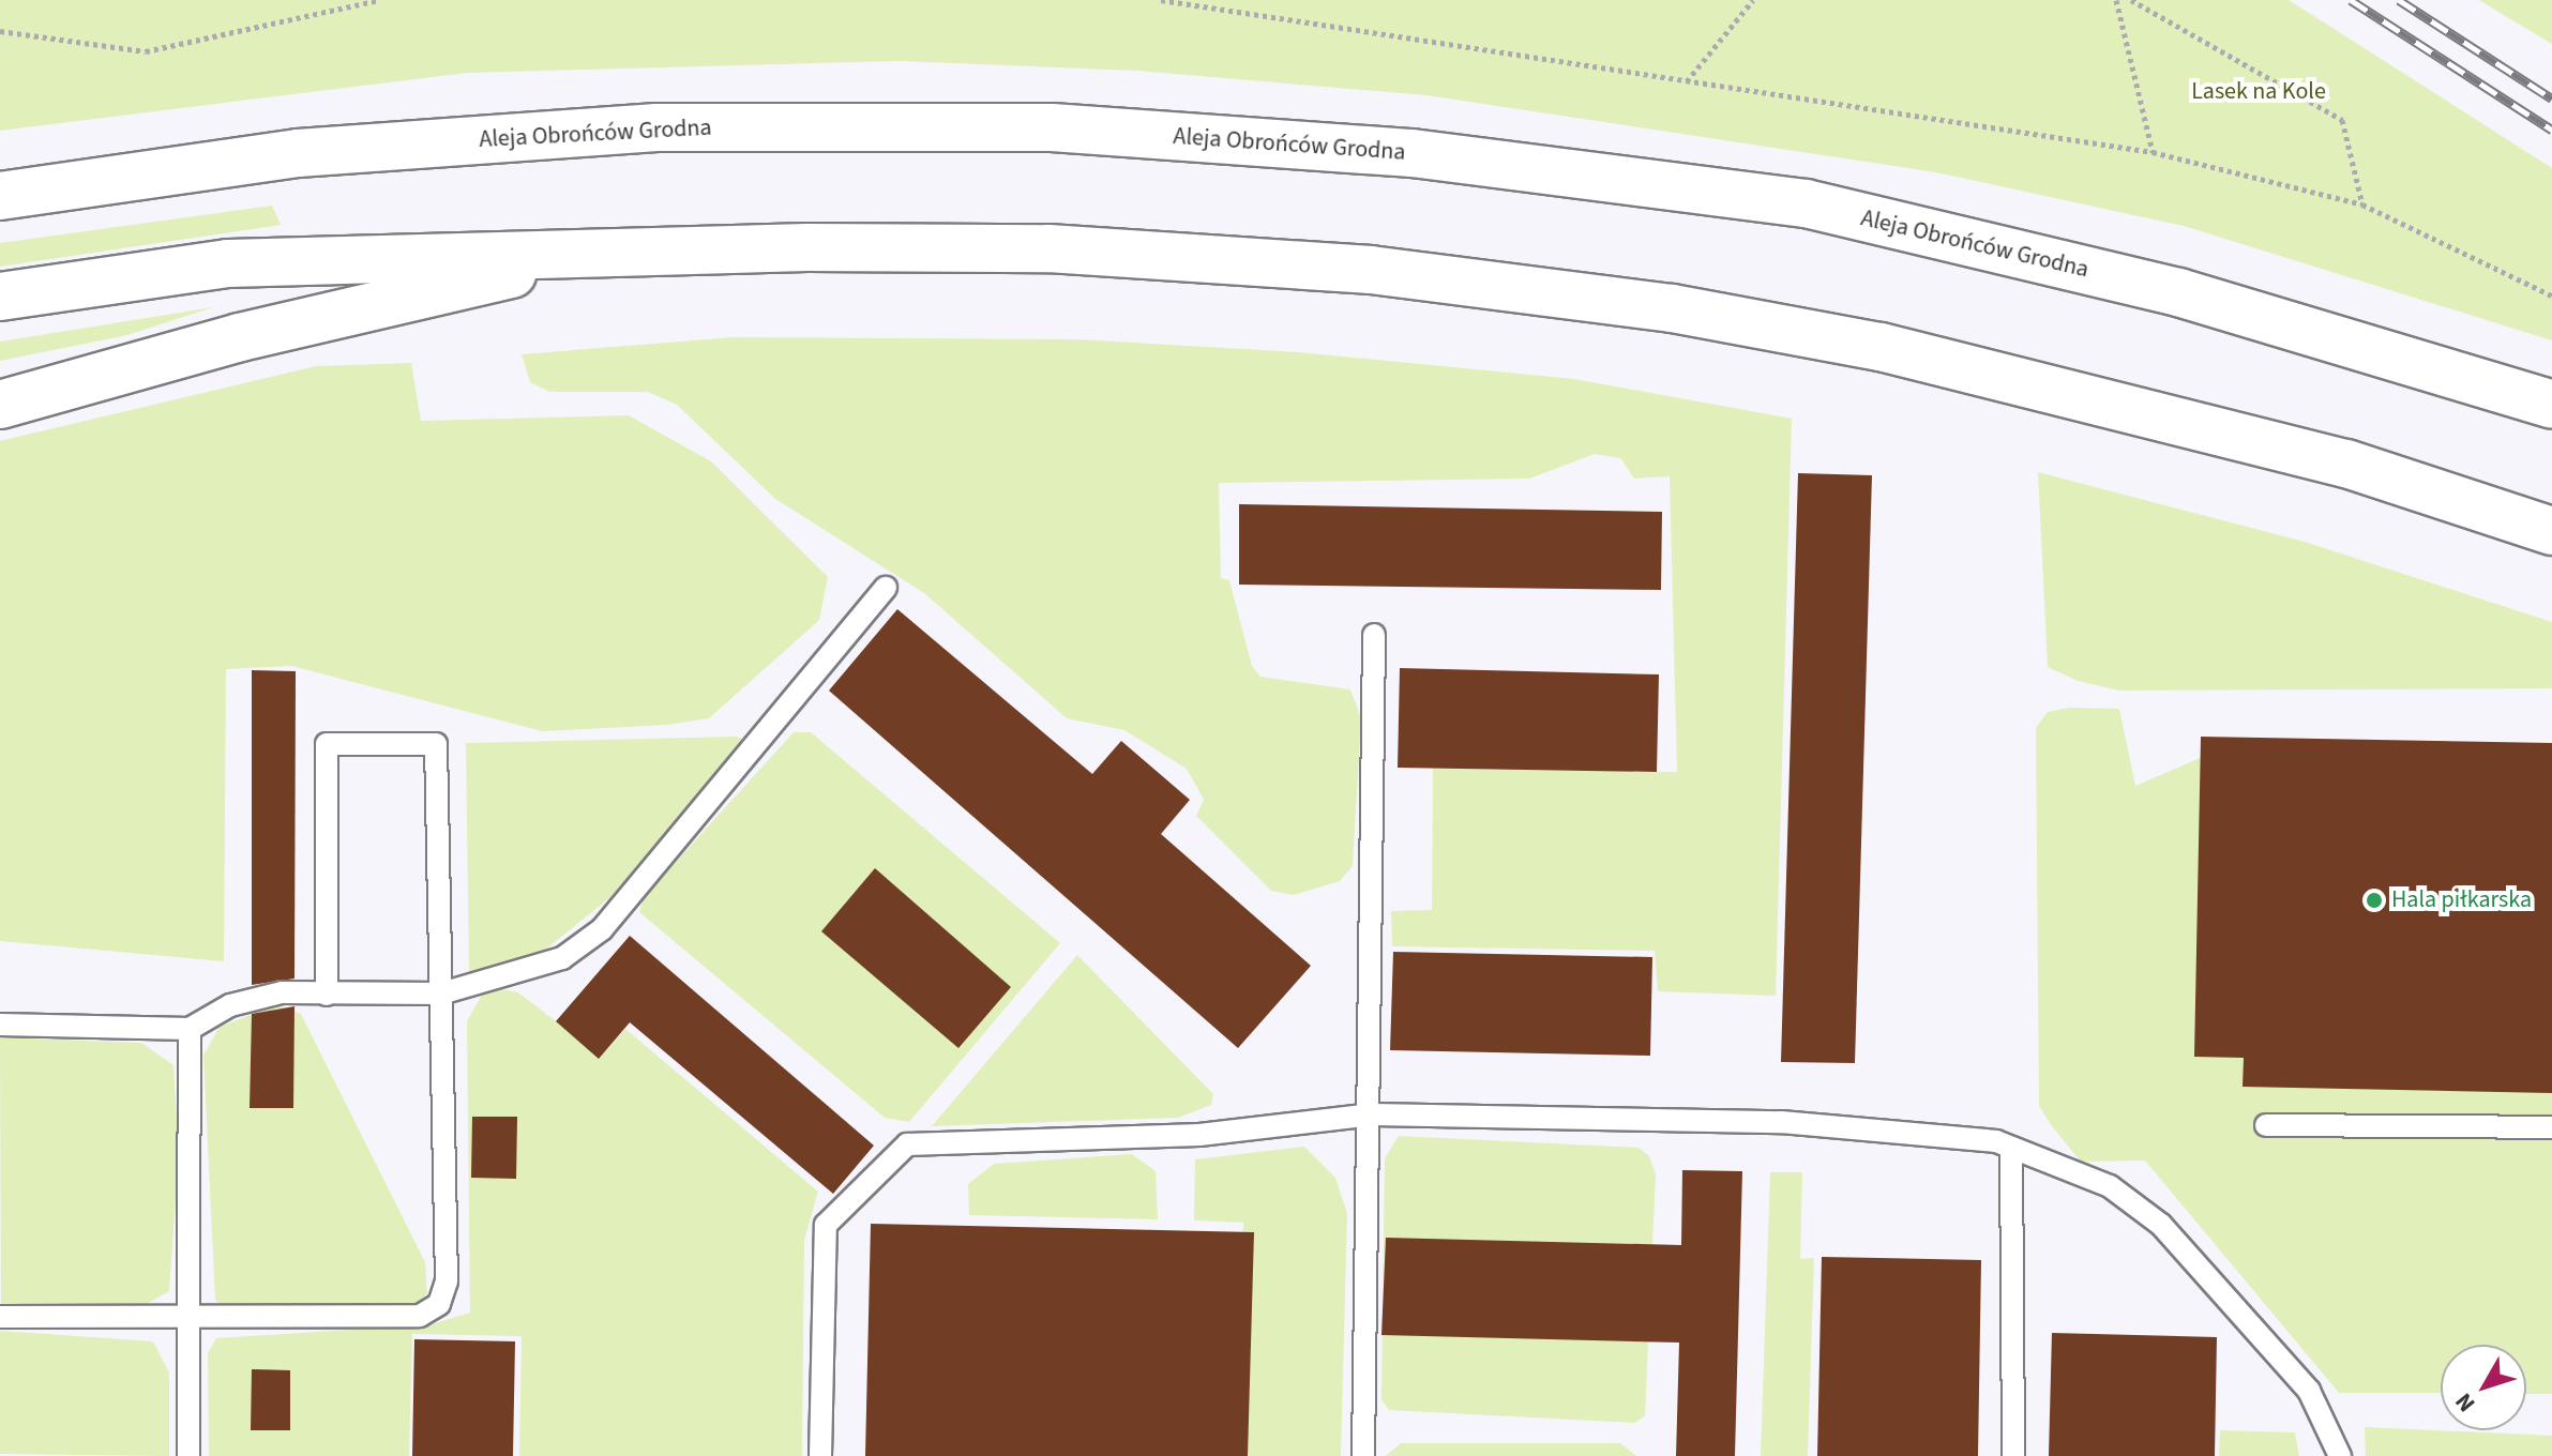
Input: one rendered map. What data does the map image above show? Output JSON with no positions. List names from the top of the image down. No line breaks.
{"streets":{"highway":["Aleja Obrońców Grodna"]},"parks":["Lasek na Kole"],"places":["Hala piłkarska"],"north":"bottom left"}
